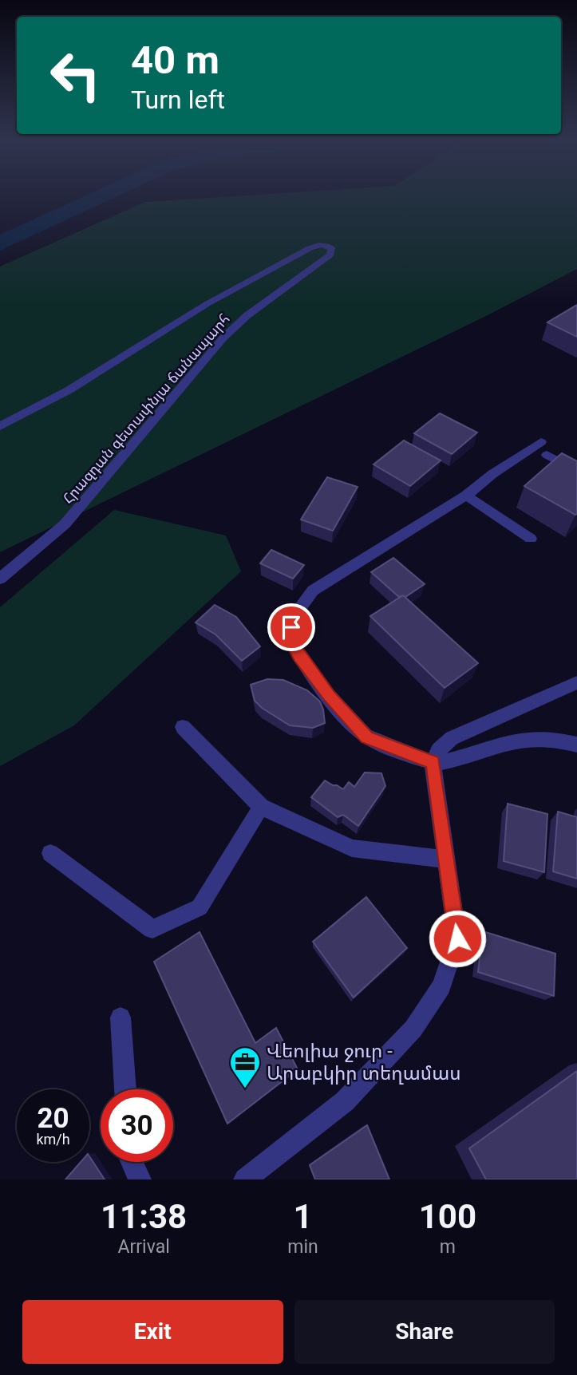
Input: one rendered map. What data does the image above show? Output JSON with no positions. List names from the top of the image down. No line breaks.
{"streets":{"street":["Հրազդան գետափնյա ճանապարհ"]},"places":{"office":["Վեոլիա ջուր - Արաբկիր տեղամաս"]},"page":{"turn":["40 m","Turn left"],"speed":"20 km/h","limit":"30","eta":["11:38","Arrival","1","min","100","m"],"buttons":["Exit","Share"]}}
